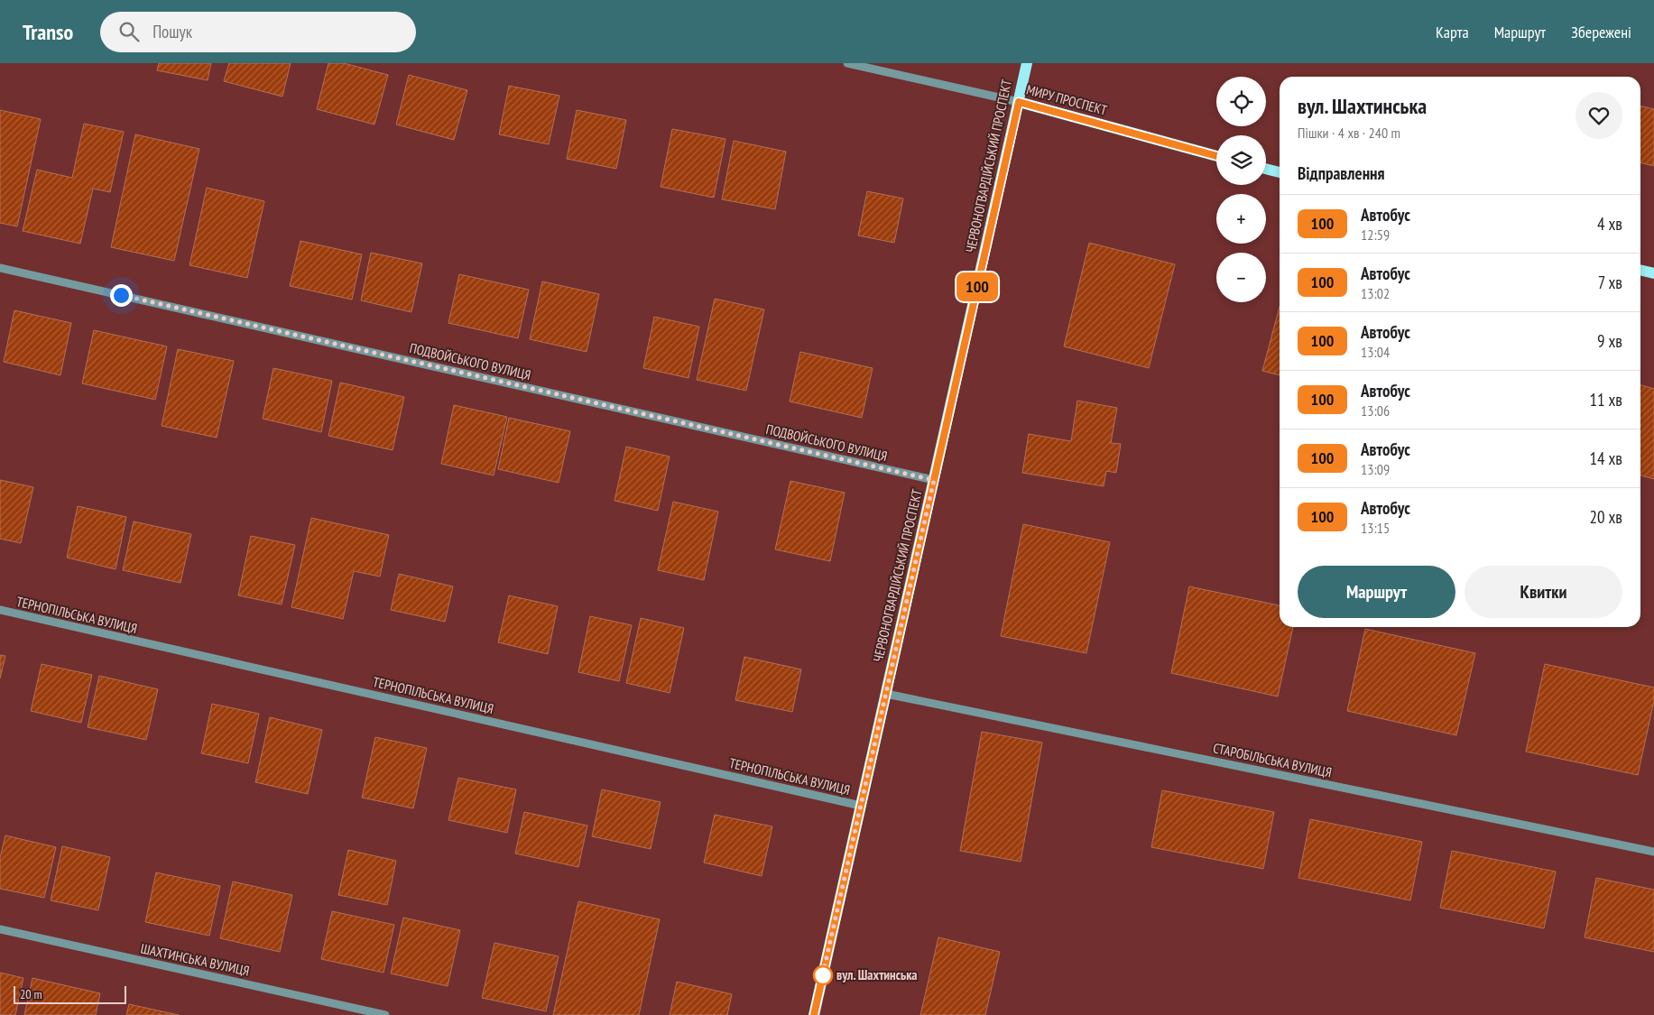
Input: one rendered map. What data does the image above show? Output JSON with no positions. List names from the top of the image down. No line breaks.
{"streets":{"main road":["МИРУ ПРОСПЕКТ","ЧЕРВОНОГВАРДІЙСЬКИЙ ПРОСПЕКТ"],"street":["ПОДВОЙСЬКОГО ВУЛИЦЯ","ТЕРНОПІЛЬСЬКА ВУЛИЦЯ","СТАРОБІЛЬСЬКА ВУЛИЦЯ","ШАХТИНСЬКА ВУЛИЦЯ"]},"crossings":[["МИРУ ПРОСПЕКТ","ЧЕРВОНОГВАРДІЙСЬКИЙ ПРОСПЕКТ"],["ЧЕРВОНОГВАРДІЙСЬКИЙ ПРОСПЕКТ","ПОДВОЙСЬКОГО ВУЛИЦЯ"],["ЧЕРВОНОГВАРДІЙСЬКИЙ ПРОСПЕКТ","ТЕРНОПІЛЬСЬКА ВУЛИЦЯ"],["ЧЕРВОНОГВАРДІЙСЬКИЙ ПРОСПЕКТ","СТАРОБІЛЬСЬКА ВУЛИЦЯ"]],"places":["вул. Шахтинська"],"lines":["bus line 100"],"scale_bar":"20 m","page":{"header":"Transo","search":"Пошук","nav":["Карта","Маршрут","Збережені"],"on_map":"100","map_buttons":["+","−"],"heading":[["вул. Шахтинська","Пішки · 4 хв · 240 m"],"Відправлення"],"list":[{"mark":"100","name":"Автобус","note":"12:59","value":"4 хв"},{"mark":"100","name":"Автобус","note":"13:02","value":"7 хв"},{"mark":"100","name":"Автобус","note":"13:04","value":"9 хв"},{"mark":"100","name":"Автобус","note":"13:06","value":"11 хв"},{"mark":"100","name":"Автобус","note":"13:09","value":"14 хв"},{"mark":"100","name":"Автобус","note":"13:15","value":"20 хв"}],"buttons":["Маршрут","Квитки"],"scale":"20 m"}}
